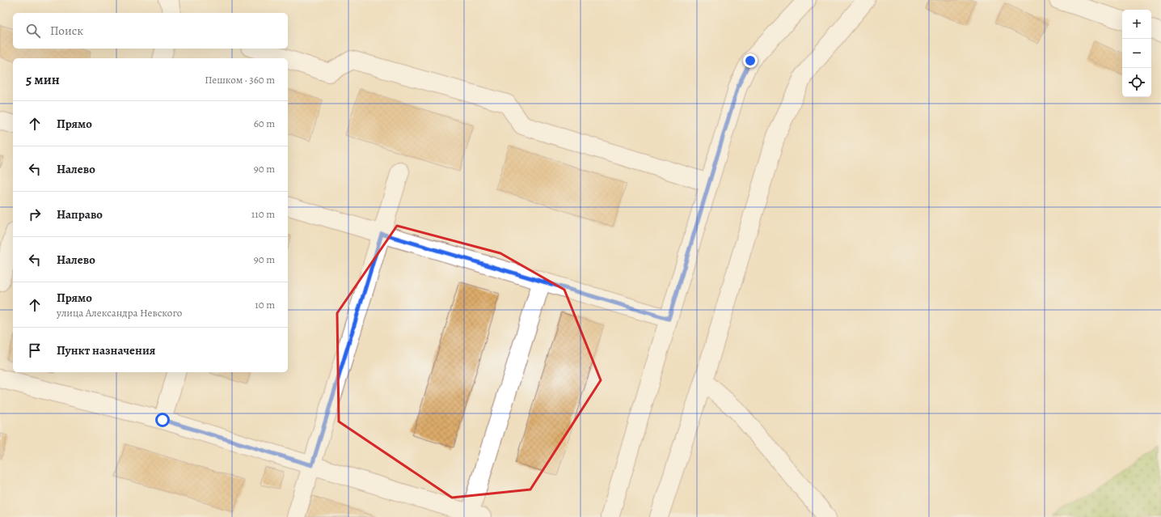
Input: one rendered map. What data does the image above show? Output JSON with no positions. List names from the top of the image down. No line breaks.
{"page":{"map_buttons":["+","−"],"search":"Поиск","heading":["5 мин","Пешком · 360 m"],"list":[["Прямо","60 m"],["Налево","90 m"],["Направо","110 m"],["Налево","90 m"],["Прямо","улица Александра Невского","10 m"],"Пункт назначения"]}}
